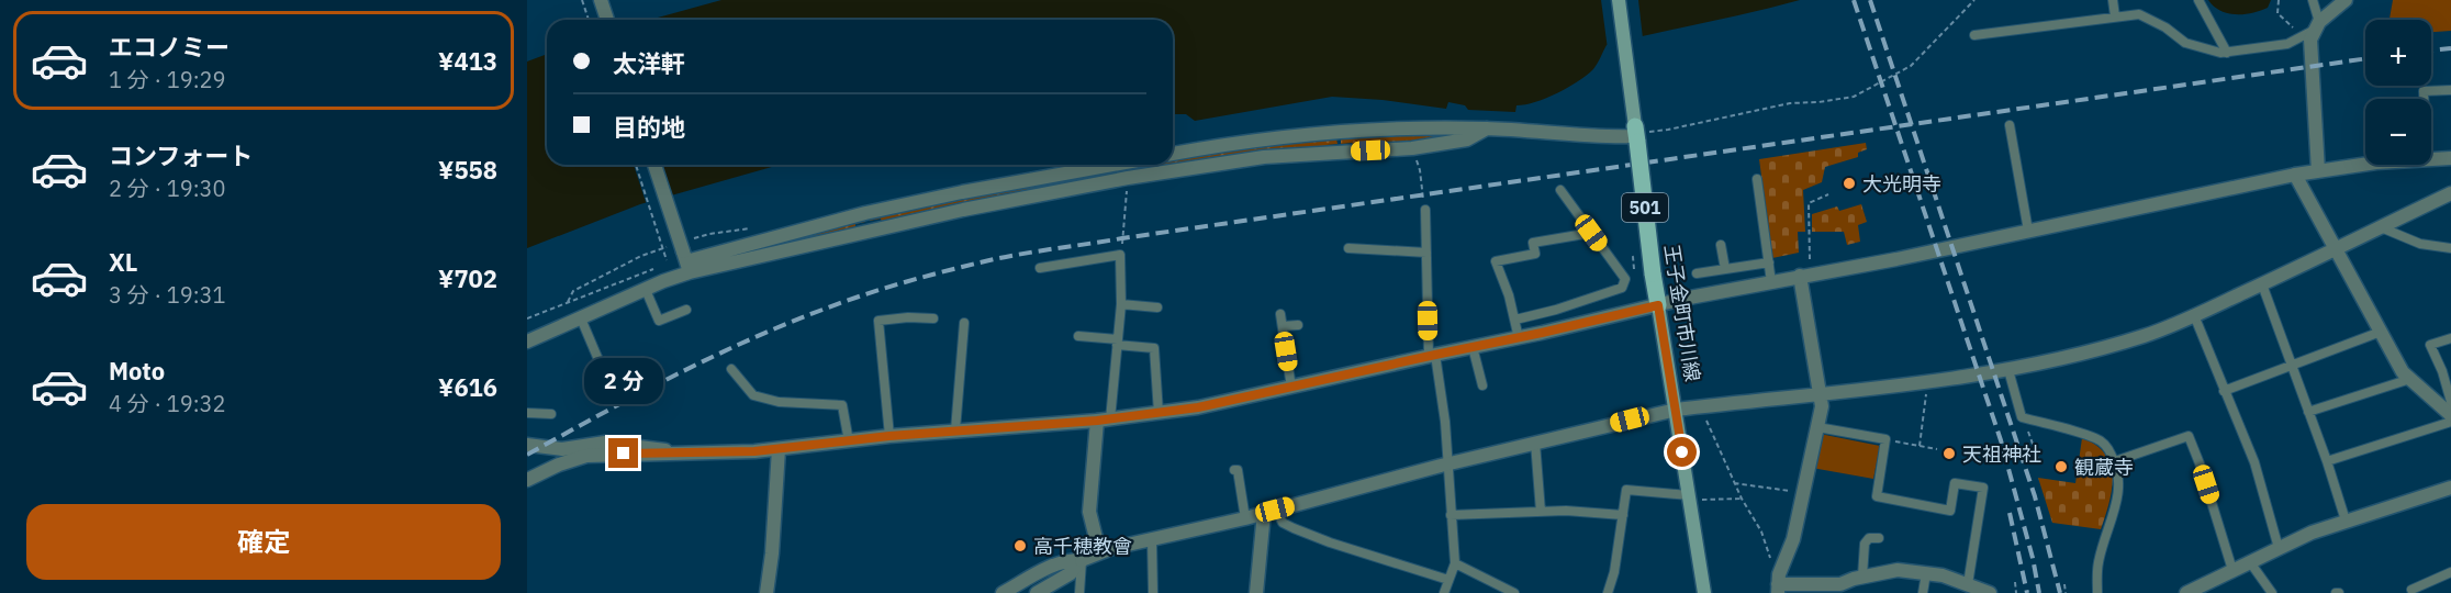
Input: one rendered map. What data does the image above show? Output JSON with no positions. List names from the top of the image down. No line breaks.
{"streets":{"main road":["501","王子金町市川線"]},"places":["大光明寺","天祖神社","観蔵寺","高千穂教會"],"page":{"list":[{"name":"エコノミー","note":"1 分 · 19:29","value":"¥413"},{"name":"コンフォート","note":"2 分 · 19:30","value":"¥558"},{"name":"XL","note":"3 分 · 19:31","value":"¥702"},{"name":"Moto","note":"4 分 · 19:32","value":"¥616"}],"map_buttons":["+","−"],"banner":["太洋軒","目的地"],"bubble":"2 分","buttons":"確定"}}
